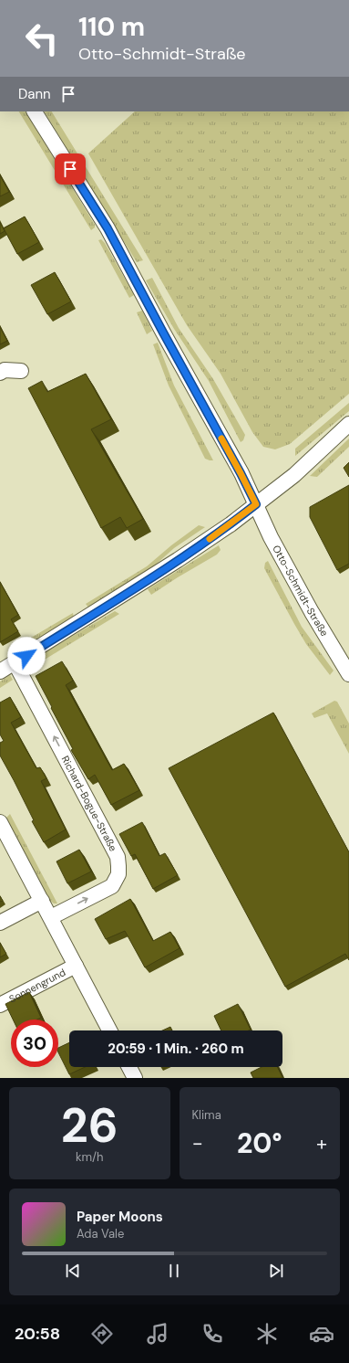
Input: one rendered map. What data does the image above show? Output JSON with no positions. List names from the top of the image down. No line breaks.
{"streets":{"street":["Otto-Schmidt-Straße","Richard-Bogue-Straße","Sonnengrund"]},"page":{"turn":["110 m","Otto-Schmidt-Straße"],"then":"Dann","limit":"30","trip":"20:59 · 1 Min. · 260 m","tile":[["26","km/h"],"Klima"],"heat":["−","20°","+"],"song":["Paper Moons","Ada Vale"],"tabs":"20:58"}}
